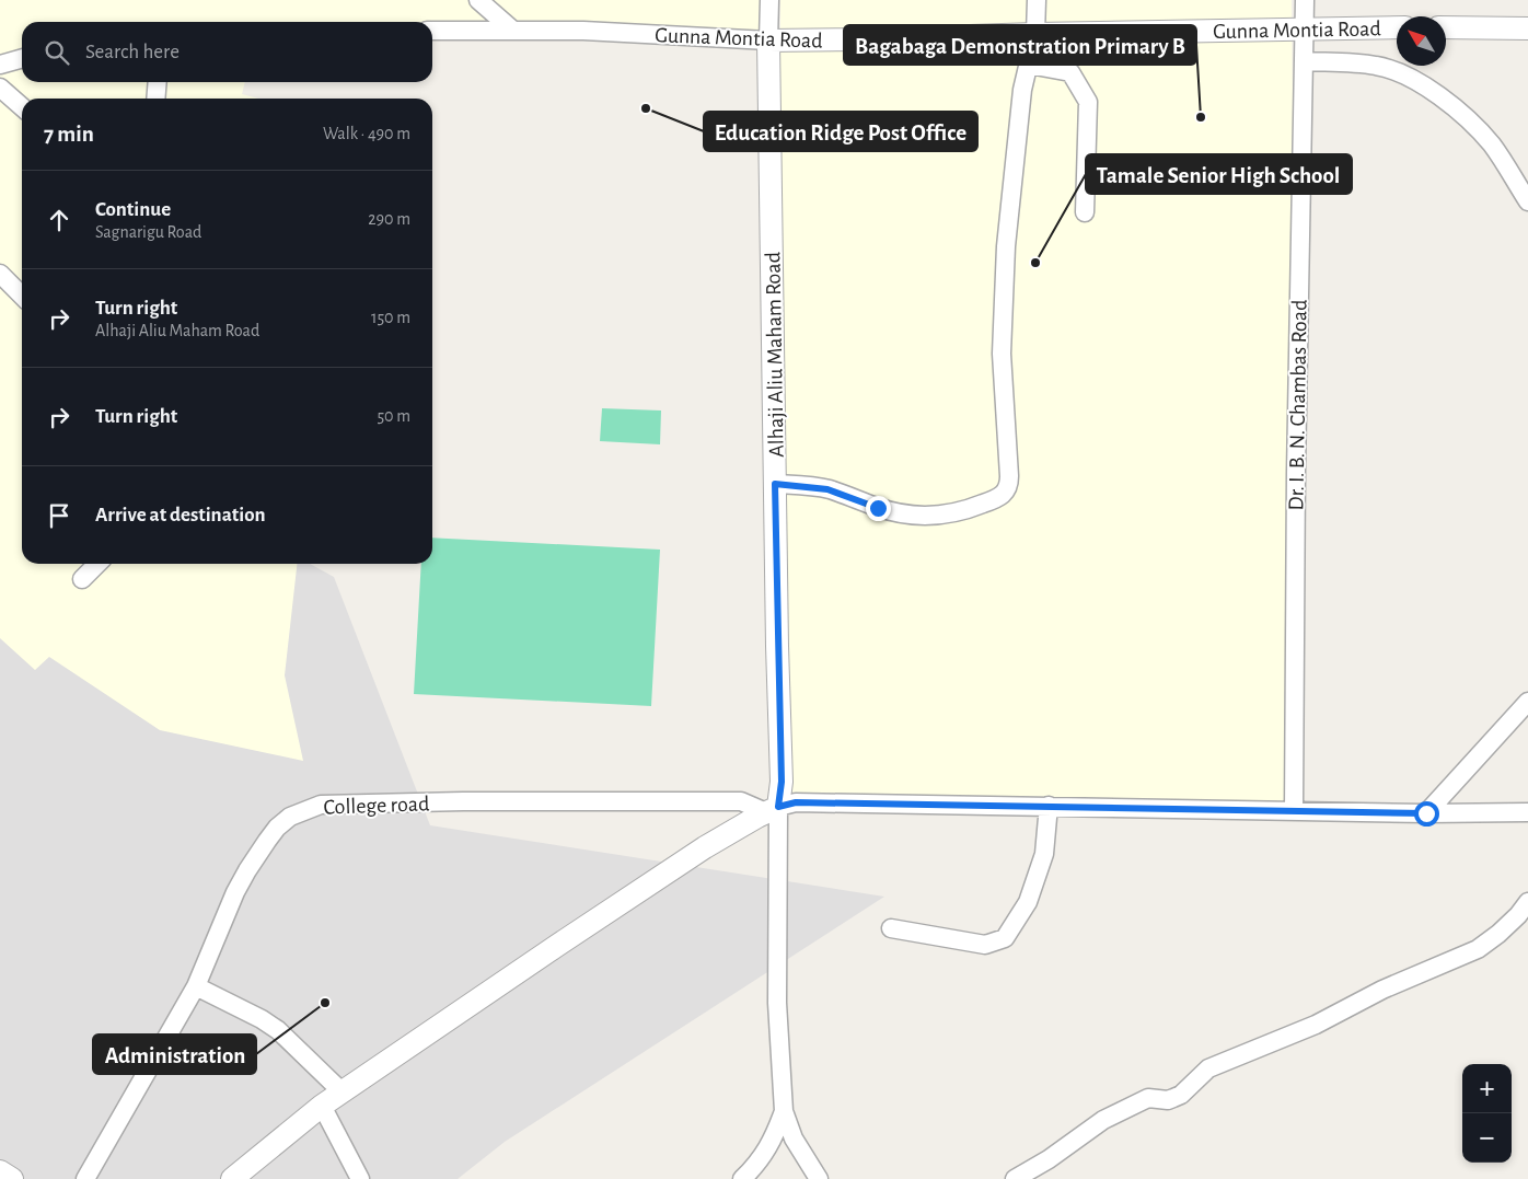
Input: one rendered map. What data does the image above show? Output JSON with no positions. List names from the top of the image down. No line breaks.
{"streets":{"street":["Gunna Montia Road","Alhaji Aliu Maham Road","Dr. I. B. N. Chambas Road","College road"]},"crossings":[["Gunna Montia Road","Alhaji Aliu Maham Road"],["Gunna Montia Road","Dr. I. B. N. Chambas Road"],["Alhaji Aliu Maham Road","College road"]],"places":["Education Ridge Post Office","Bagabaga Demonstration Primary B","Tamale Senior High School","Administration"],"north":"top left","page":{"search":"Search here","heading":["7 min","Walk · 490 m"],"list":[["Continue","Sagnarigu Road","290 m"],["Turn right","Alhaji Aliu Maham Road","150 m"],["Turn right","50 m"],"Arrive at destination"],"map_buttons":["+","−"]}}
